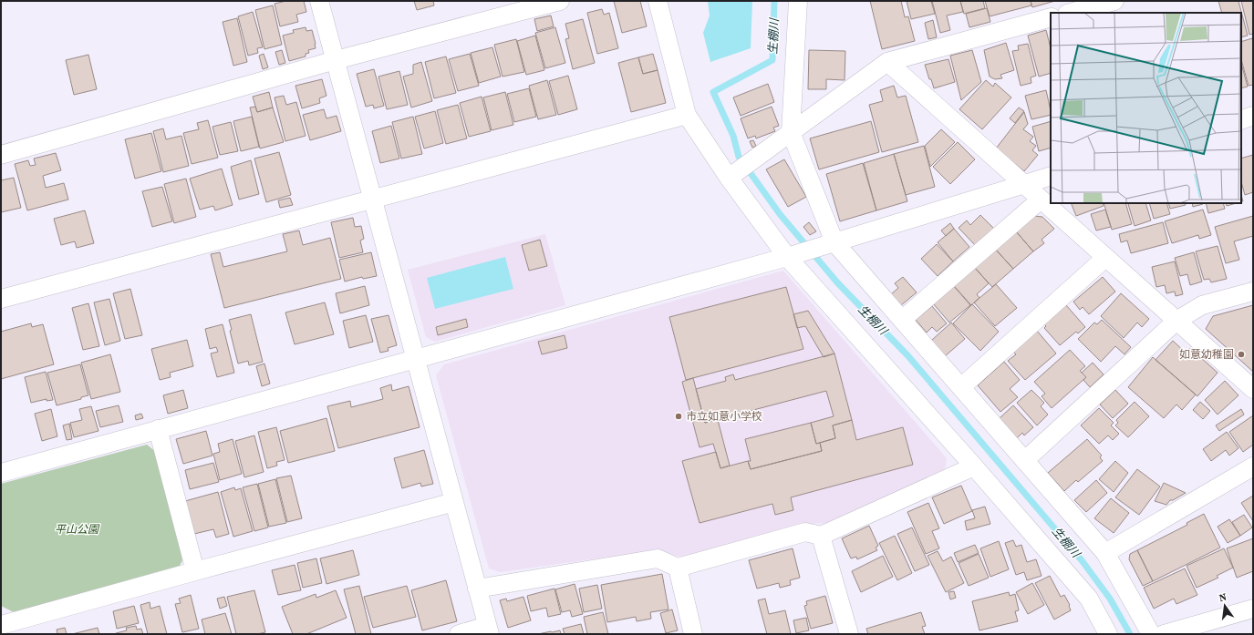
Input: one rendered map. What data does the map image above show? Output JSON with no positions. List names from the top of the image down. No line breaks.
{"water":["生棚川"],"parks":["平山公園"],"places":["如意幼稚園","市立如意小学校"],"north":"top"}
